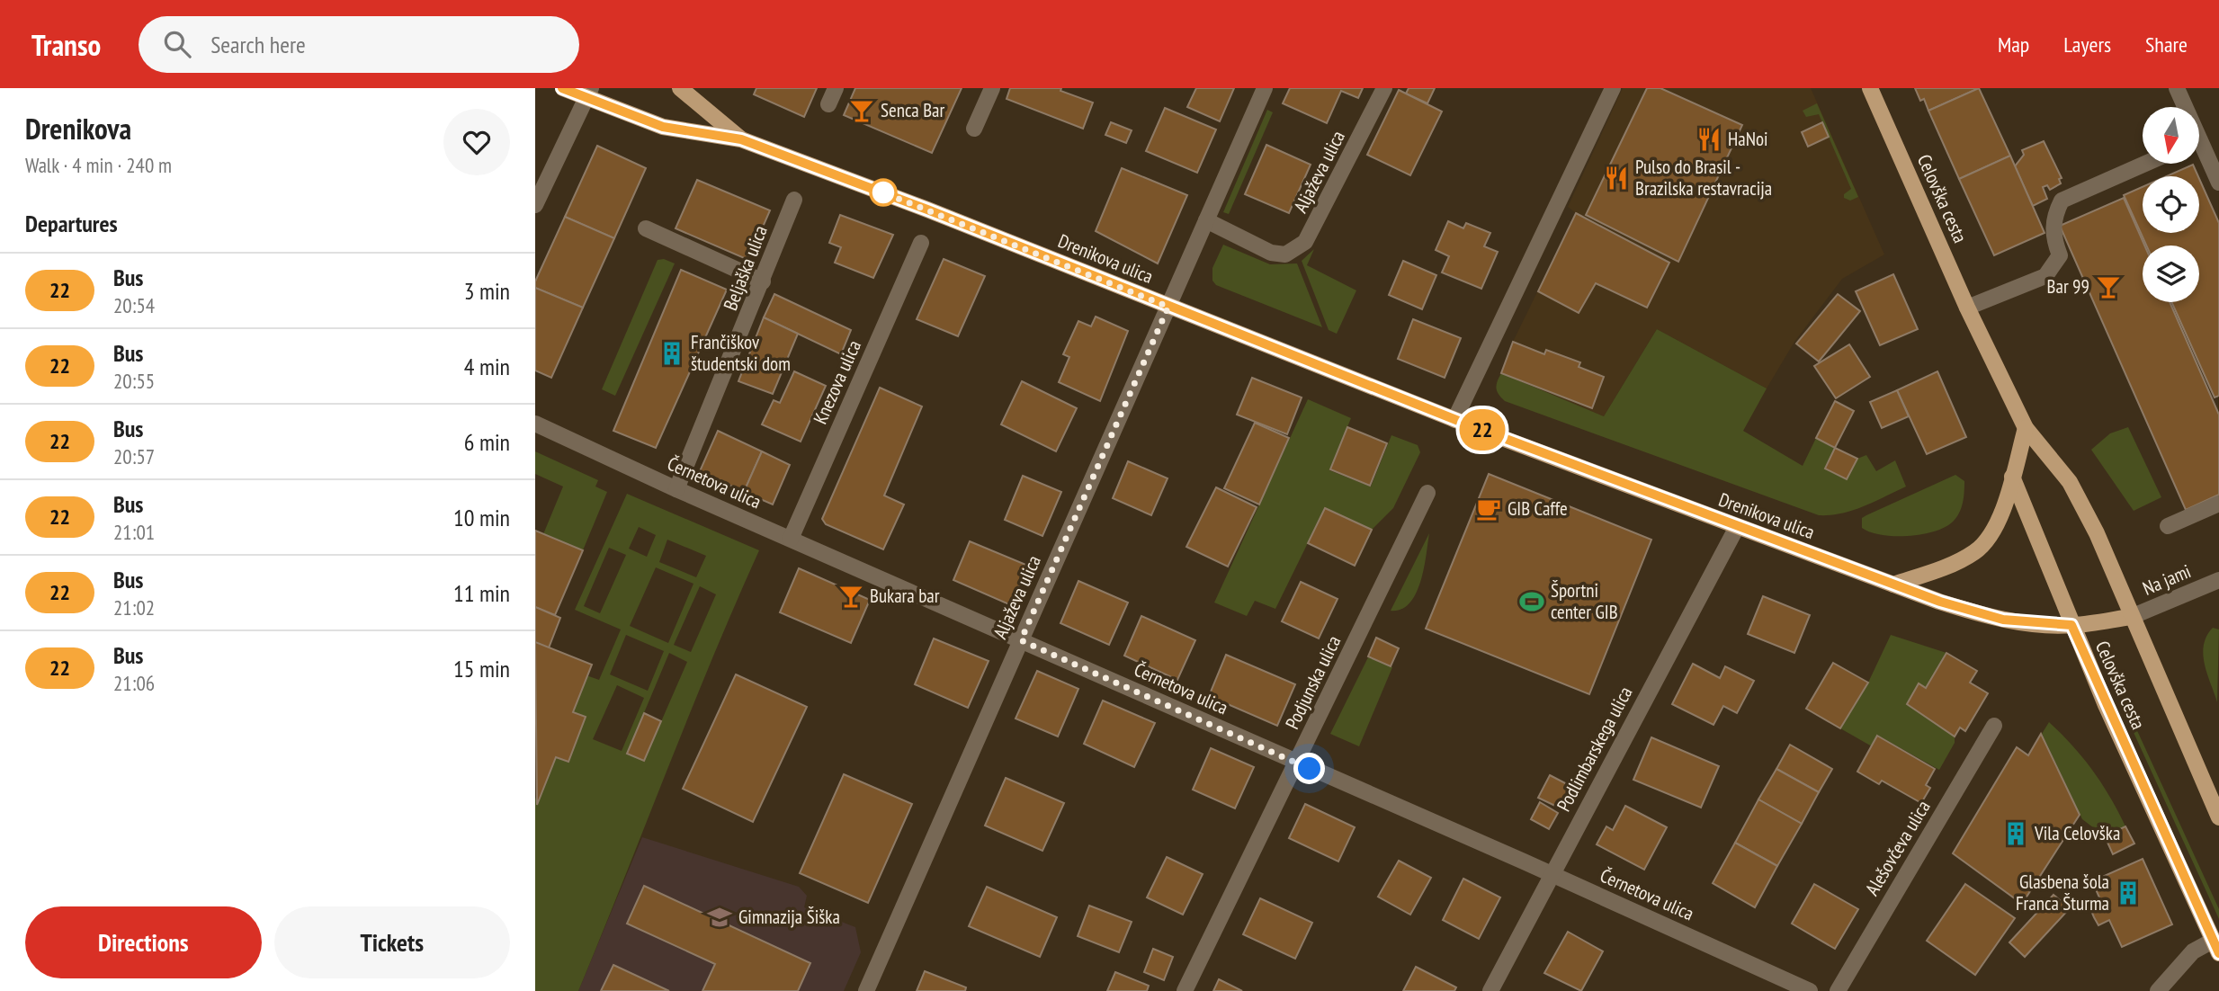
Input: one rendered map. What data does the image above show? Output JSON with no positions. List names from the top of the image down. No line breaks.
{"streets":{"main road":["Celovška cesta","Drenikova ulica"],"street":["Aljaževa ulica","Beljaška ulica","Knezova ulica","Černetova ulica","Na jami","Podjunska ulica","Podlimbarskega ulica","Alešovčeva ulica"]},"crossings":[["Aljaževa ulica","Drenikova ulica"],["Aljaževa ulica","Černetova ulica"],["Celovška cesta","Drenikova ulica"],["Celovška cesta","Na jami"],["Drenikova ulica","Na jami"],["Drenikova ulica","Podlimbarskega ulica"],["Beljaška ulica","Černetova ulica"],["Knezova ulica","Černetova ulica"],["Černetova ulica","Podjunska ulica"],["Černetova ulica","Podlimbarskega ulica"]],"places":{"bar":["Senca Bar","Bar 99","Bukara bar"],"restaurant":["HaNoi","Pulso do Brasil - Brazilska restavracija"],"building":["Frančiškov študentski dom","Vila Celovška","Glasbena šola Franca Šturma"],"cafe":["GIB Caffe"],"sports":["Športni center GIB"],"school or university":["Gimnazija Šiška"]},"lines":["bus line 22"],"north":"bottom","page":{"header":"Transo","search":"Search here","nav":["Map","Layers","Share"],"heading":[["Drenikova","Walk · 4 min · 240 m"],"Departures"],"on_map":"22","list":[{"mark":"22","name":"Bus","note":"20:54","value":"3 min"},{"mark":"22","name":"Bus","note":"20:55","value":"4 min"},{"mark":"22","name":"Bus","note":"20:57","value":"6 min"},{"mark":"22","name":"Bus","note":"21:01","value":"10 min"},{"mark":"22","name":"Bus","note":"21:02","value":"11 min"},{"mark":"22","name":"Bus","note":"21:06","value":"15 min"}],"buttons":["Directions","Tickets"]}}
